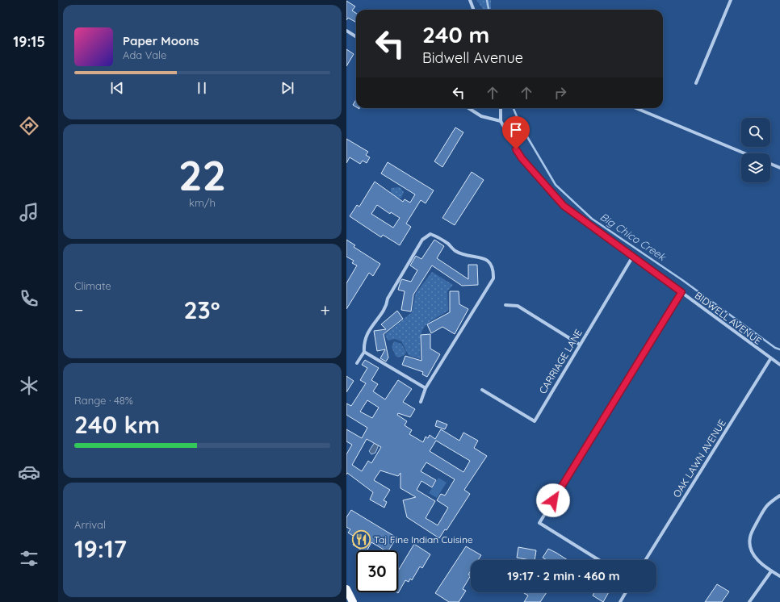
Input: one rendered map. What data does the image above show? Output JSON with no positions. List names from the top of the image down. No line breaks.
{"streets":{"street":["BIDWELL AVENUE","CARRIAGE LANE","OAK LAWN AVENUE"]},"crossings":[["BIDWELL AVENUE","CARRIAGE LANE"],["BIDWELL AVENUE","OAK LAWN AVENUE"]],"water":["Big Chico Creek"],"places":{"restaurant":["Taj Fine Indian Cuisine"]},"page":{"tabs":"19:15","turn":["240 m","Bidwell Avenue"],"song":["Paper Moons","Ada Vale"],"tile":[["22","km/h"],"Climate",["Range · 48%","240 km"],["Arrival","19:17"]],"heat":["−","23°","+"],"limit":"30","trip":"19:17 · 2 min · 460 m"}}
